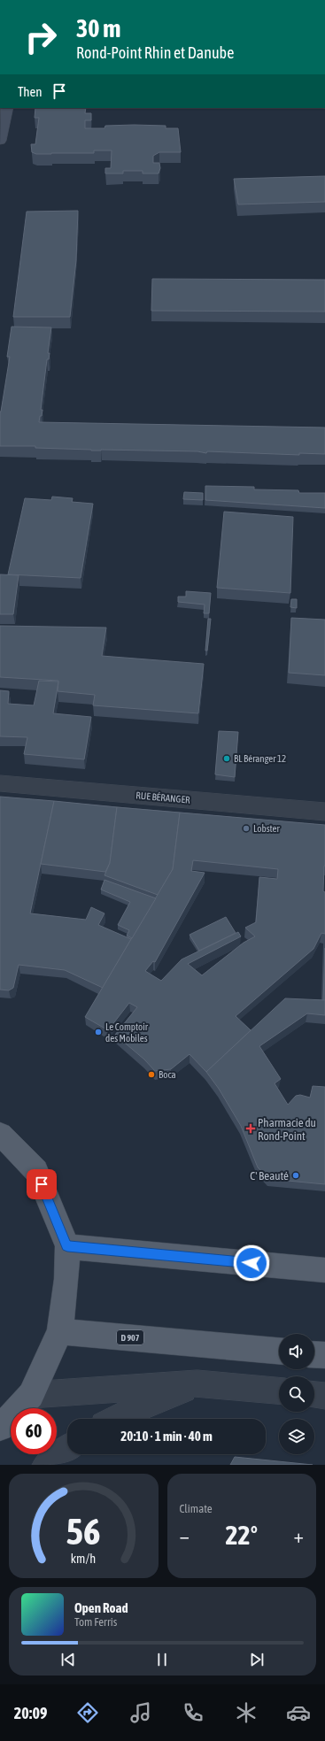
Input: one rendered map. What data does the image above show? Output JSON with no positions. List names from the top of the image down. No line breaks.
{"streets":{"main road":["D 907"],"street":["RUE BÉRANGER"]},"places":{"other":["BL Béranger 12","Lobster","Le Comptoir des Mobiles","Boca","C' Beauté"],"health":["Pharmacie du Rond-Point"]},"page":{"turn":["30 m","Rond-Point Rhin et Danube"],"then":"Then","limit":"60","trip":"20:10 · 1 min · 40 m","tile":"Climate","heat":["−","22°","+"],"song":["Open Road","Tom Ferris"],"tabs":"20:09","gauge":["56","km/h"]}}
